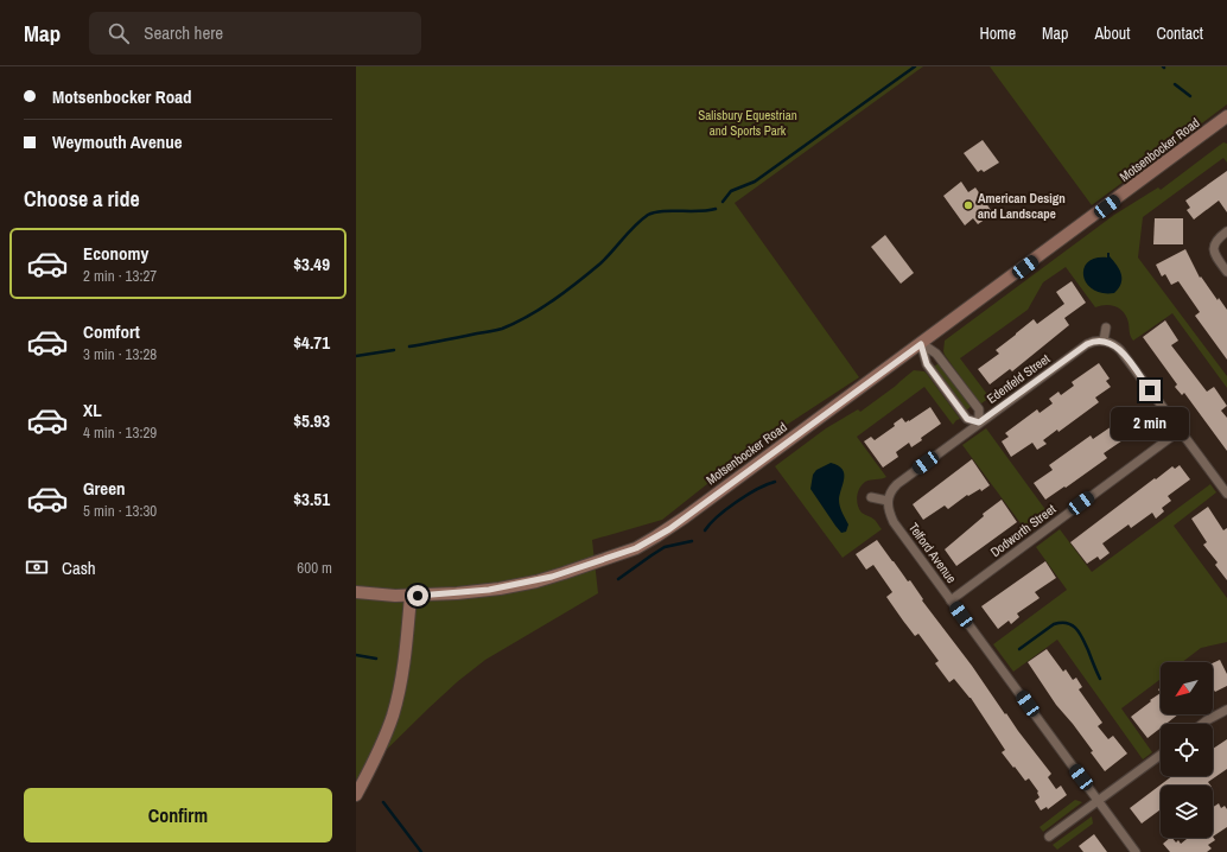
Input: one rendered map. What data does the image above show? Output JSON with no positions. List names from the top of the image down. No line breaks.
{"streets":{"main road":["Motsenbocker Road"],"street":["Edenfeld Street","Dodworth Street","Telford Avenue"]},"crossings":[["Edenfeld Street","Telford Avenue"],["Dodworth Street","Telford Avenue"]],"parks":["Salisbury Equestrian and Sports Park"],"places":["American Design and Landscape"],"north":"bottom left","page":{"header":"Map","search":"Search here","nav":["Home","Map","About","Contact"],"banner":["Motsenbocker Road","Weymouth Avenue"],"heading":"Choose a ride","list":[{"name":"Economy","note":"2 min · 13:27","value":"$3.49"},{"name":"Comfort","note":"3 min · 13:28","value":"$4.71"},{"name":"XL","note":"4 min · 13:29","value":"$5.93"},{"name":"Green","note":"5 min · 13:30","value":"$3.51"}],"bubble":"2 min","pay":["Cash","600 m"],"buttons":"Confirm"}}
